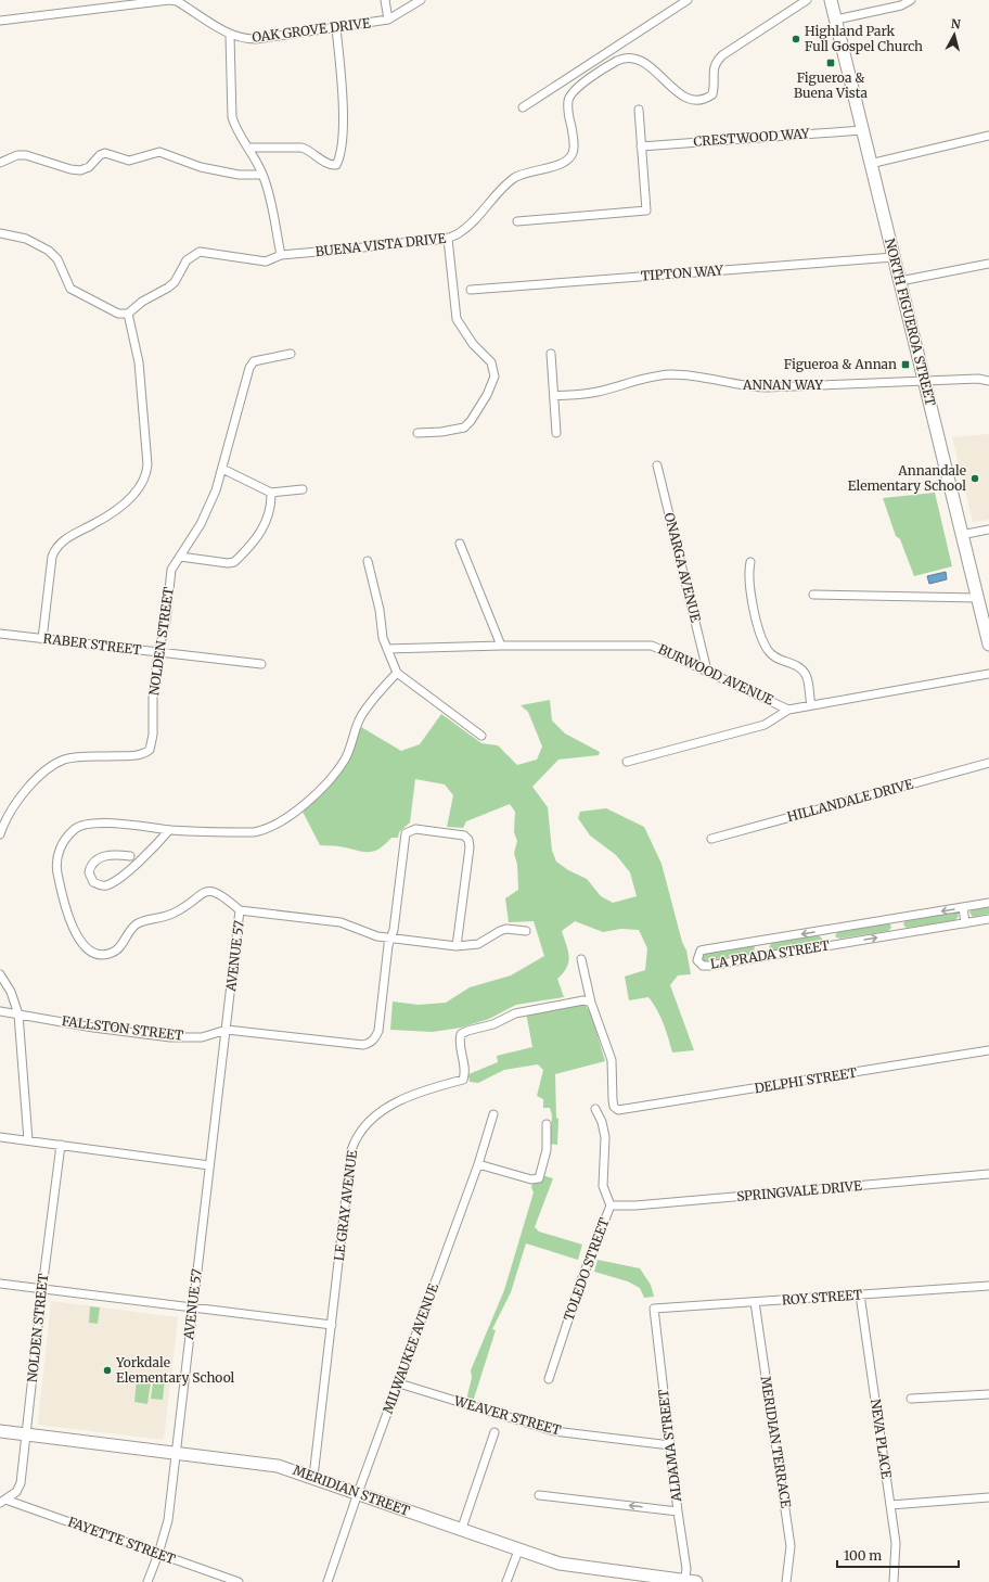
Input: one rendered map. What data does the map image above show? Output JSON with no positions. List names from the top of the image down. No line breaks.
{"streets":{"street":["OAK GROVE DRIVE","CRESTWOOD WAY","BUENA VISTA DRIVE","TIPTON WAY","NORTH FIGUEROA STREET","ANNAN WAY","ONARGA AVENUE","NOLDEN STREET","RABER STREET","BURWOOD AVENUE","HILLANDALE DRIVE","LA PRADA STREET","AVENUE 57","FALLSTON STREET","DELPHI STREET","SPRINGVALE DRIVE","LE GRAY AVENUE","TOLEDO STREET","ROY STREET","MILWAUKEE AVENUE","WEAVER STREET","NEVA PLACE","MERIDIAN TERRACE","ALDAMA STREET","MERIDIAN STREET","FAYETTE STREET"]},"crossings":[["CRESTWOOD WAY","NORTH FIGUEROA STREET"],["TIPTON WAY","NORTH FIGUEROA STREET"],["NORTH FIGUEROA STREET","ANNAN WAY"],["ONARGA AVENUE","BURWOOD AVENUE"],["NOLDEN STREET","RABER STREET"],["NOLDEN STREET","MERIDIAN STREET"],["NOLDEN STREET","FAYETTE STREET"],["AVENUE 57","FALLSTON STREET"],["AVENUE 57","MERIDIAN STREET"],["AVENUE 57","FAYETTE STREET"],["DELPHI STREET","LE GRAY AVENUE"],["SPRINGVALE DRIVE","TOLEDO STREET"],["LE GRAY AVENUE","MERIDIAN STREET"],["ROY STREET","NEVA PLACE"],["ROY STREET","MERIDIAN TERRACE"],["ROY STREET","ALDAMA STREET"],["MILWAUKEE AVENUE","WEAVER STREET"],["MILWAUKEE AVENUE","MERIDIAN STREET"],["WEAVER STREET","ALDAMA STREET"],["ALDAMA STREET","MERIDIAN STREET"]],"places":{"other":["Highland Park Full Gospel Church","Annandale Elementary School","Yorkdale Elementary School"],"transit":["Figueroa & Buena Vista","Figueroa & Annan"]},"scale_bar":"100 m","north":"top"}
